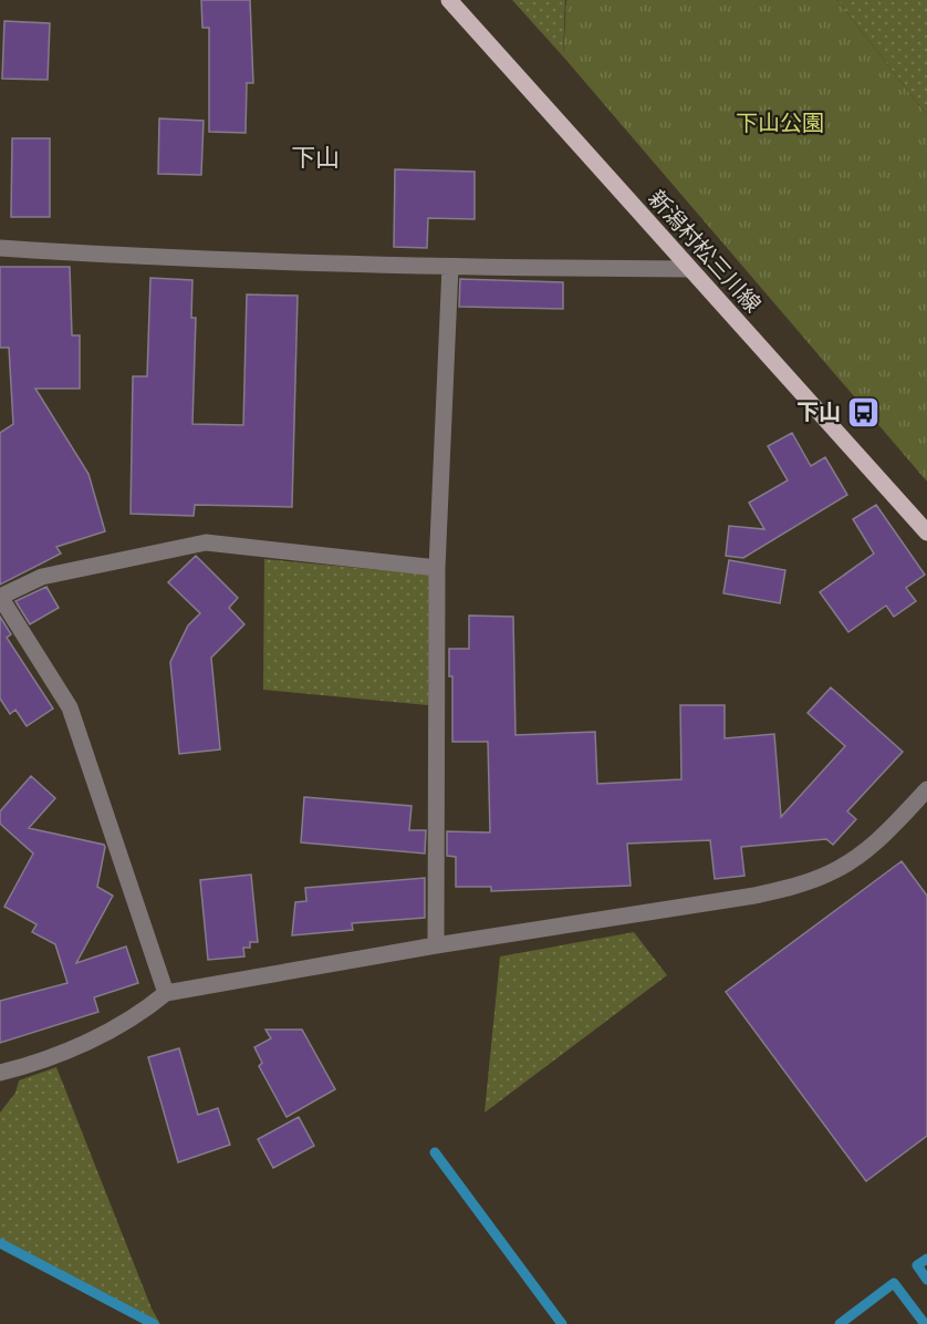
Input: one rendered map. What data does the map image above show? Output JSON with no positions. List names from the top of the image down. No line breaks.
{"streets":{"main road":["新潟村松三川線"]},"districts":["下山"],"parks":["下山公園"],"places":{"bus stop":["下山"]}}
